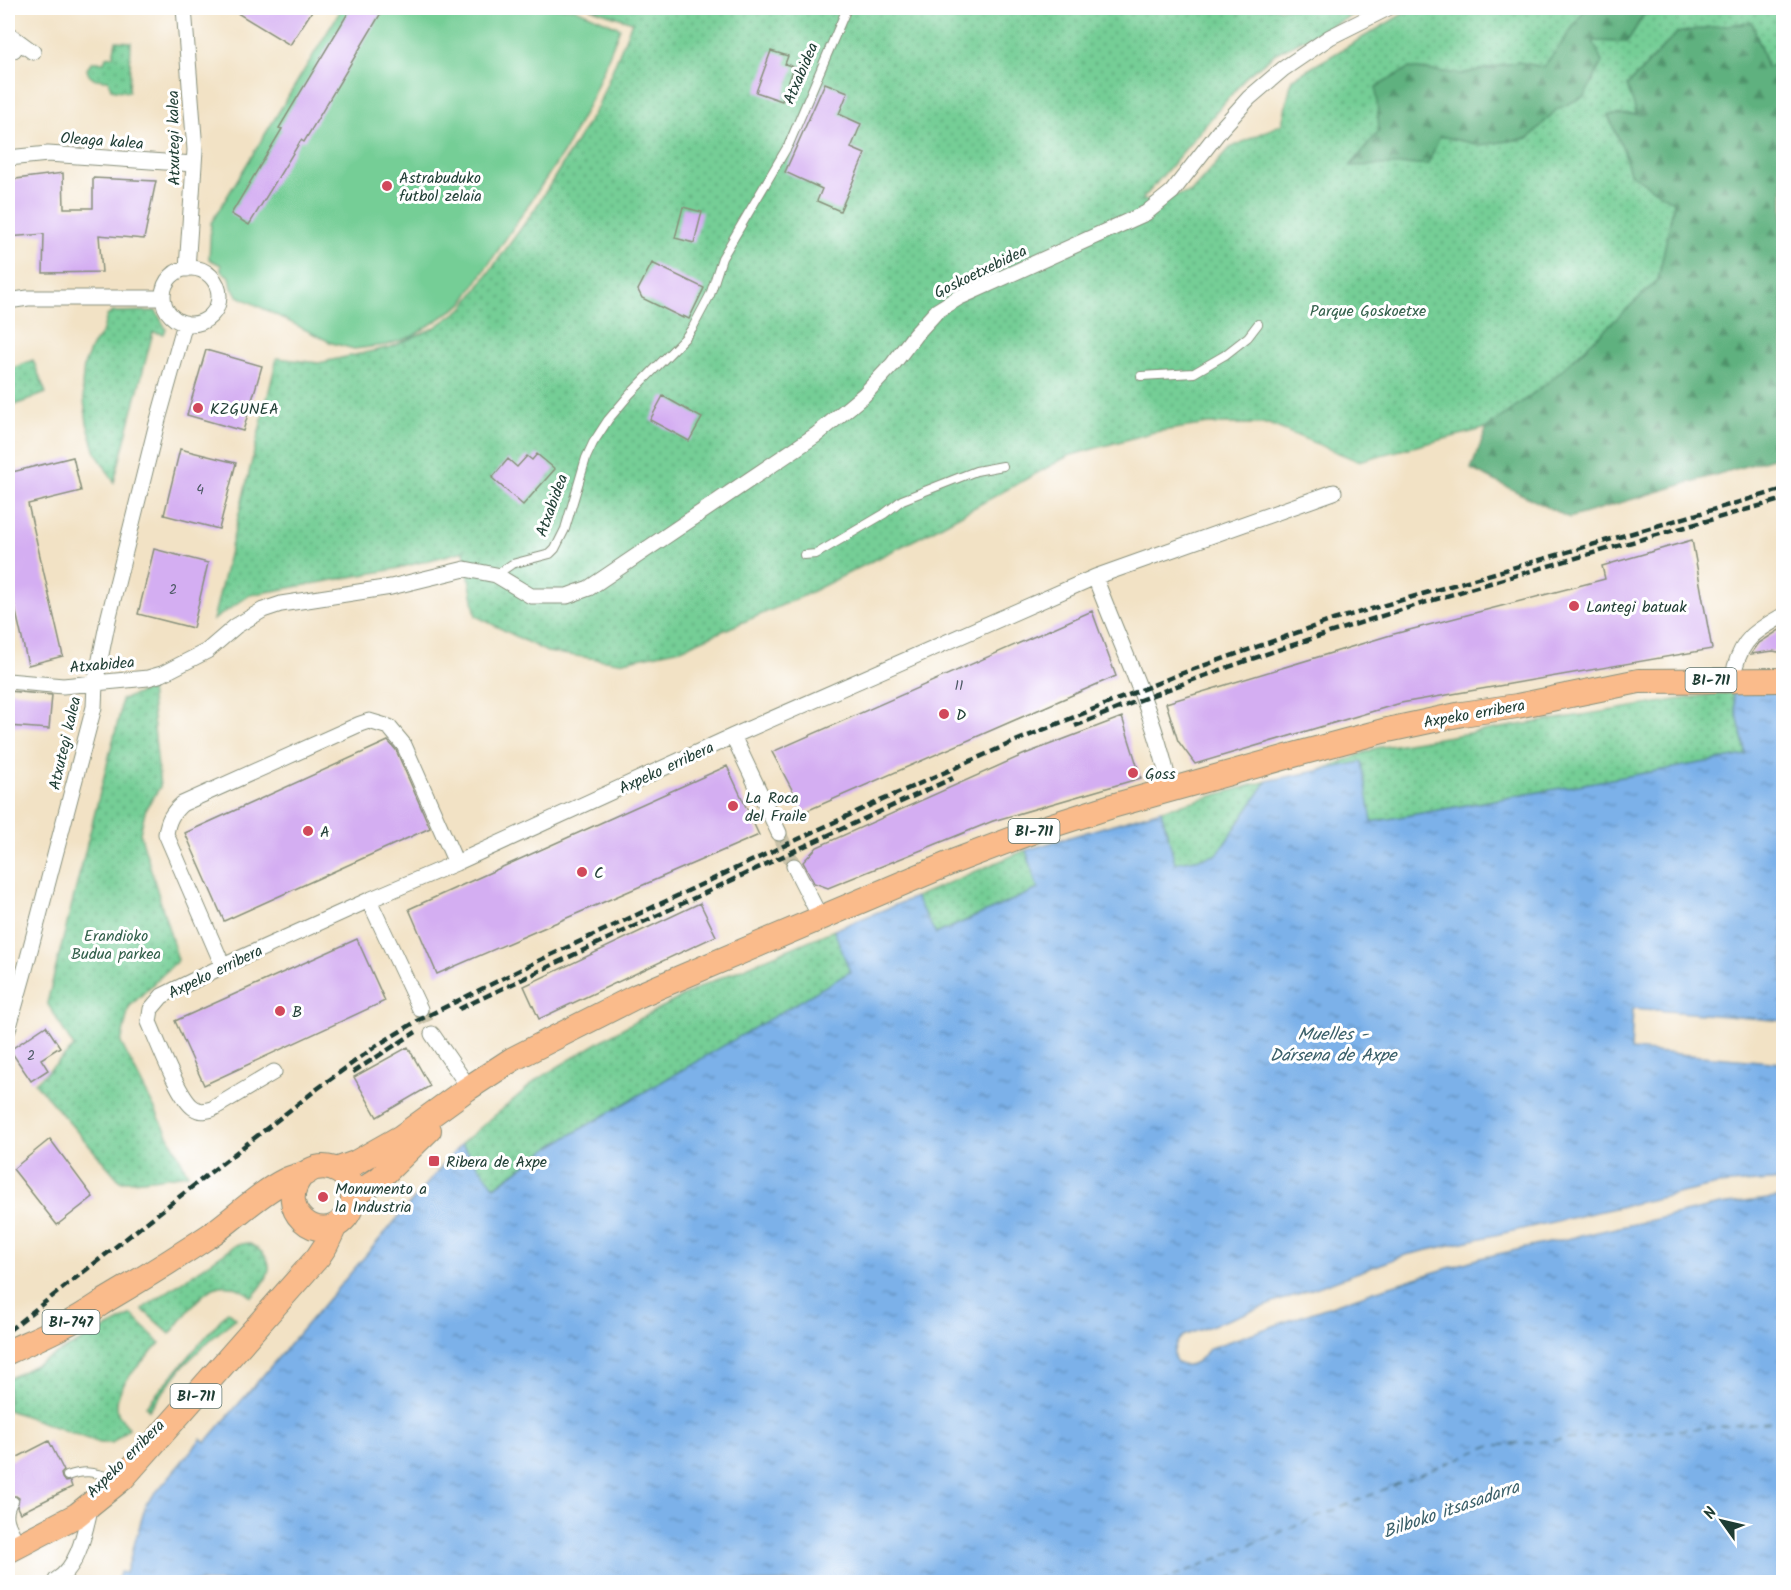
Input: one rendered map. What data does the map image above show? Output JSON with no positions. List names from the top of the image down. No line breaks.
{"streets":{"main road":["BI-711","Axpeko erribera","BI-747"],"street":["Atxabidea","Atxutegi kalea","Oleaga kalea","Goskoetxebidea"]},"crossings":[["Atxabidea","Atxutegi kalea"],["Atxabidea","Goskoetxebidea"],["Atxutegi kalea","Oleaga kalea"],["BI-711","Axpeko erribera"],["BI-711","BI-747"],["Axpeko erribera","BI-747"]],"water":["Muelles - Dársena de Axpe","Bilboko itsasadarra"],"parks":["Parque Goskoetxe","Erandioko Budua parkea"],"places":{"other":["Astrabuduko futbol zelaia","KZGUNEA","Lantegi batuak","D","Goss","La Roca del Fraile","A","C","B","Monumento a la Industria"],"transit":["Ribera de Axpe"]},"house_numbers":["4","2","11","2"],"north":"top left"}
